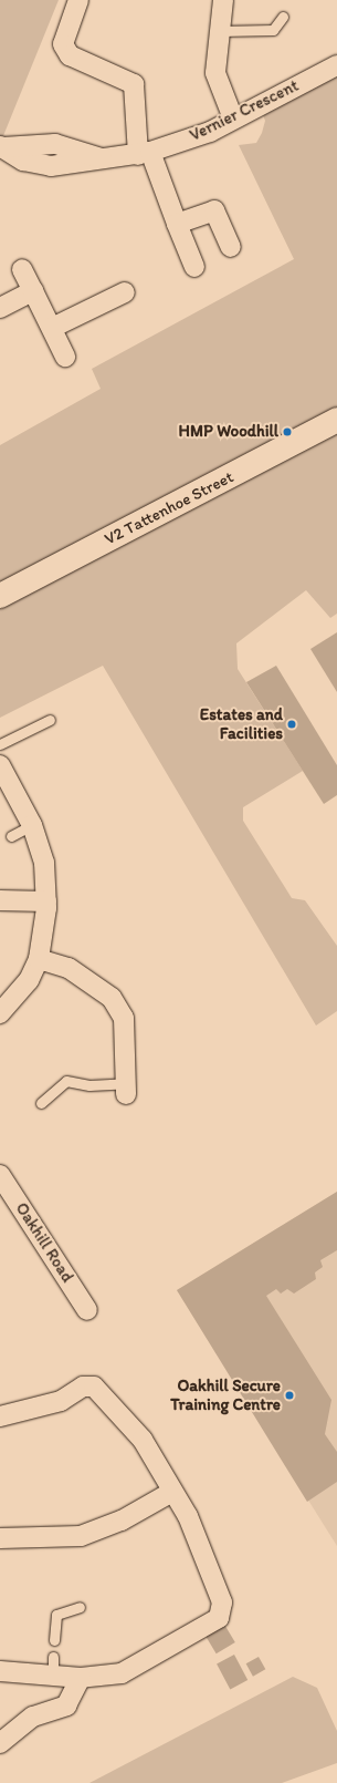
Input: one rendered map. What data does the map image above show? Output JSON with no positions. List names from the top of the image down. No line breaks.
{"streets":{"street":["Vernier Crescent","V2 Tattenhoe Street","Oakhill Road"]},"places":["HMP Woodhill","Estates and Facilities","Oakhill Secure Training Centre"]}
